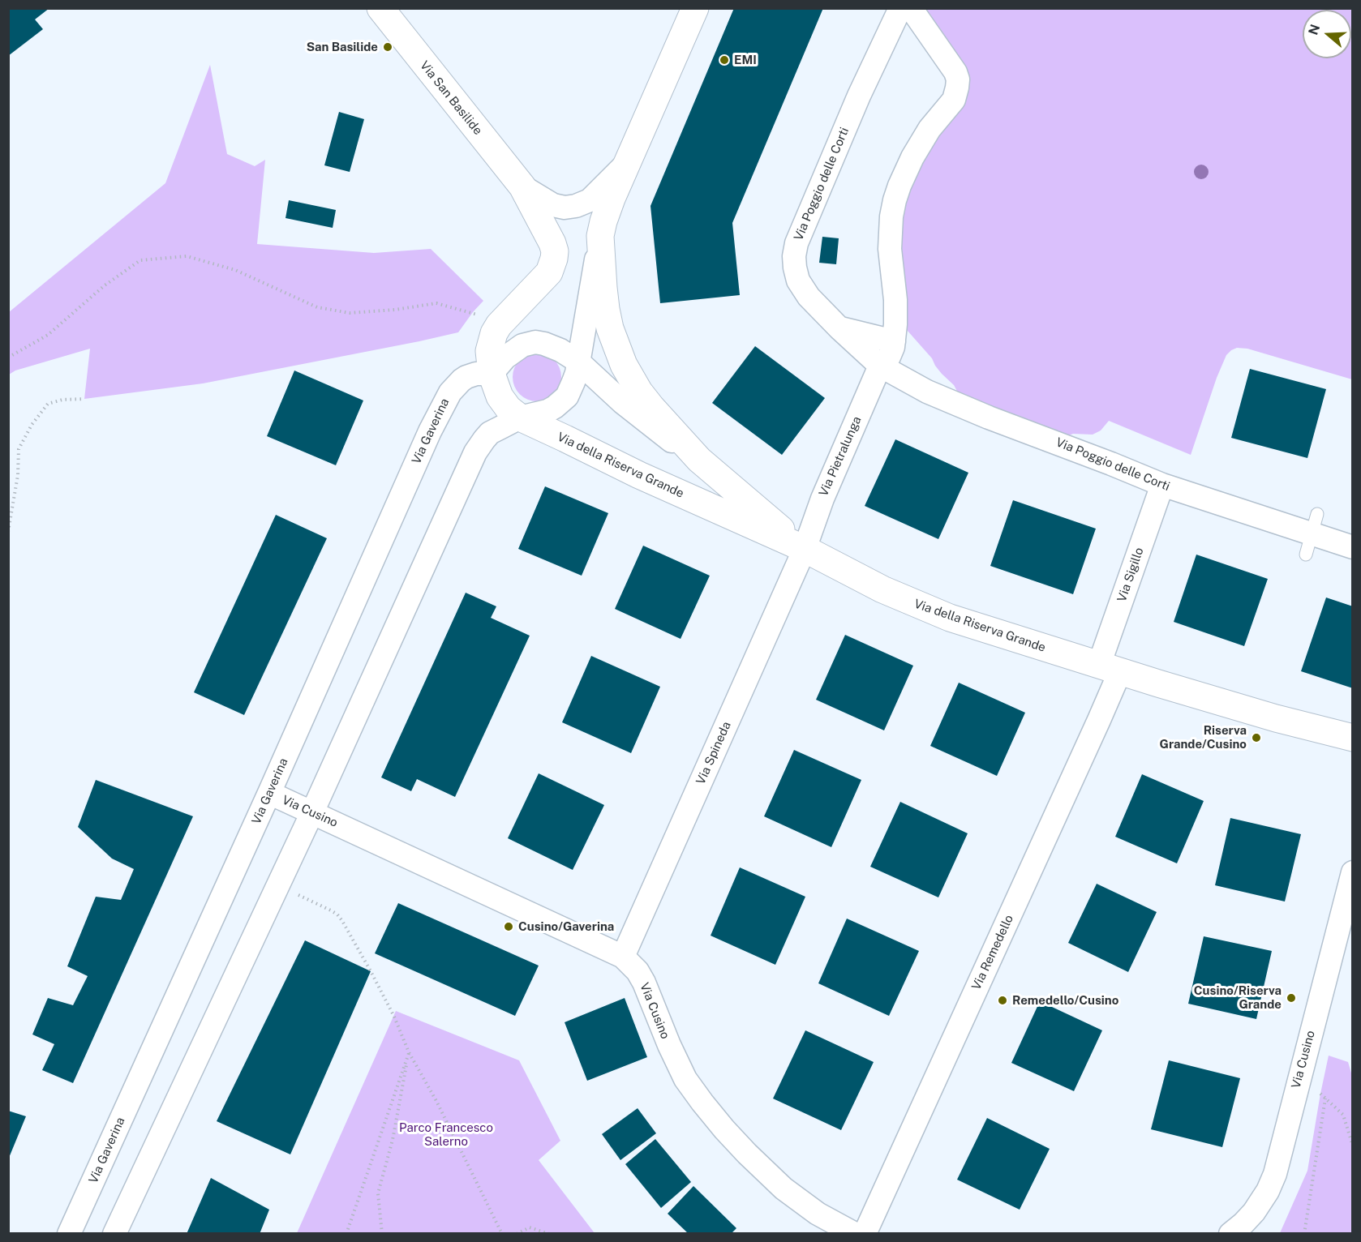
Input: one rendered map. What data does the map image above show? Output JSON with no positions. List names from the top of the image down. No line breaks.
{"streets":{"street":["Via San Basilide","Via Poggio delle Corti","Via Gaverina","Via Pietralunga","Via della Riserva Grande","Via Sigillo","Via Spineda","Via Cusino","Via Remedello"]},"crossings":[["Via Poggio delle Corti","Via Pietralunga"],["Via Poggio delle Corti","Via Sigillo"],["Via Gaverina","Via della Riserva Grande"],["Via Gaverina","Via Cusino"],["Via Pietralunga","Via della Riserva Grande"],["Via Pietralunga","Via Spineda"],["Via della Riserva Grande","Via Sigillo"],["Via della Riserva Grande","Via Spineda"],["Via della Riserva Grande","Via Remedello"],["Via Sigillo","Via Remedello"],["Via Spineda","Via Cusino"]],"parks":["Parco Francesco Salerno"],"places":["San Basilide","EMI","Riserva Grande/Cusino","Cusino/Gaverina","Cusino/Riserva Grande","Remedello/Cusino"],"north":"left"}
